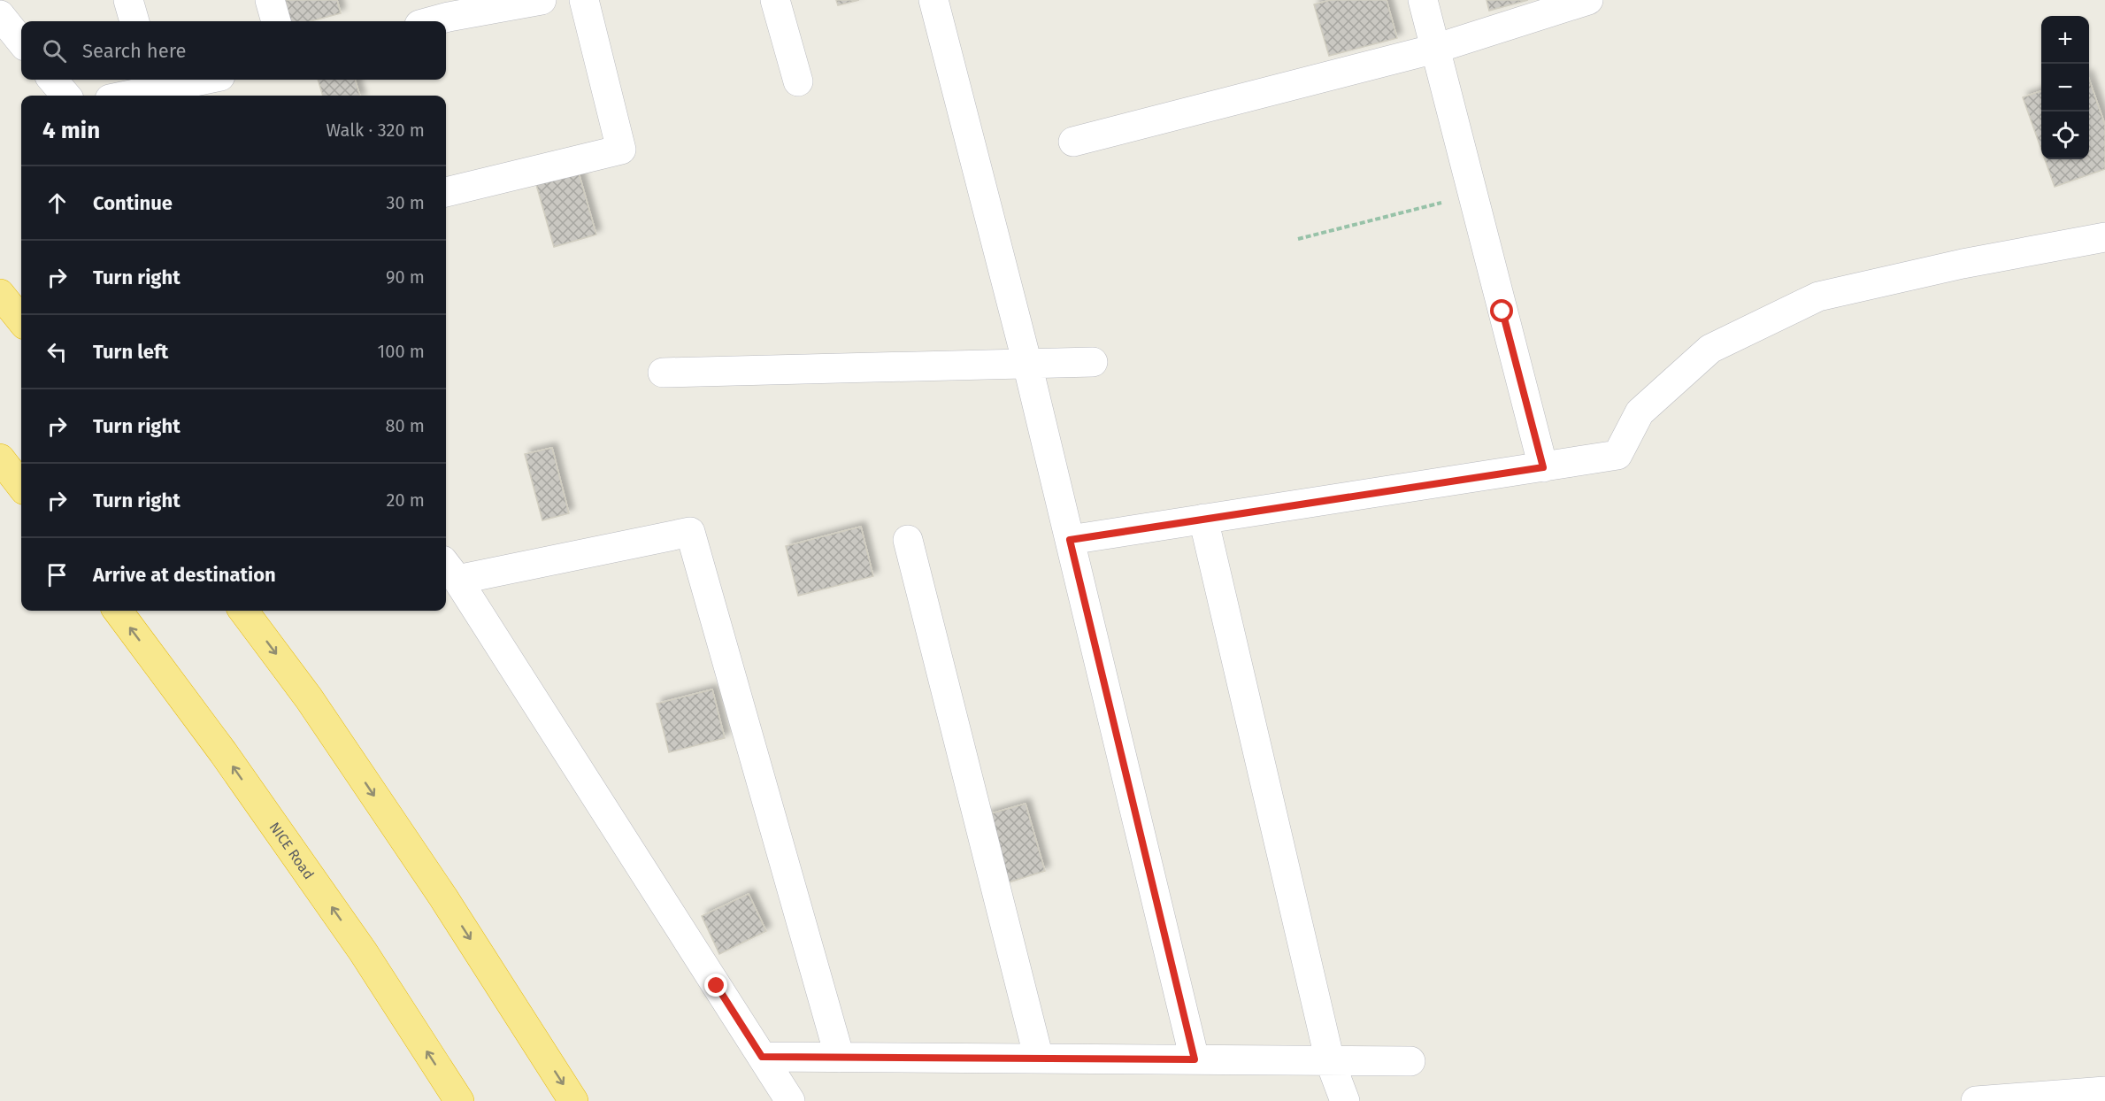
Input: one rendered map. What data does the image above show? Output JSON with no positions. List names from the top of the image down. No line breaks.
{"streets":{"highway":["NICE Road"]},"page":{"map_buttons":["+","−"],"search":"Search here","heading":["4 min","Walk · 320 m"],"list":[["Continue","30 m"],["Turn right","90 m"],["Turn left","100 m"],["Turn right","80 m"],["Turn right","20 m"],"Arrive at destination"]}}
